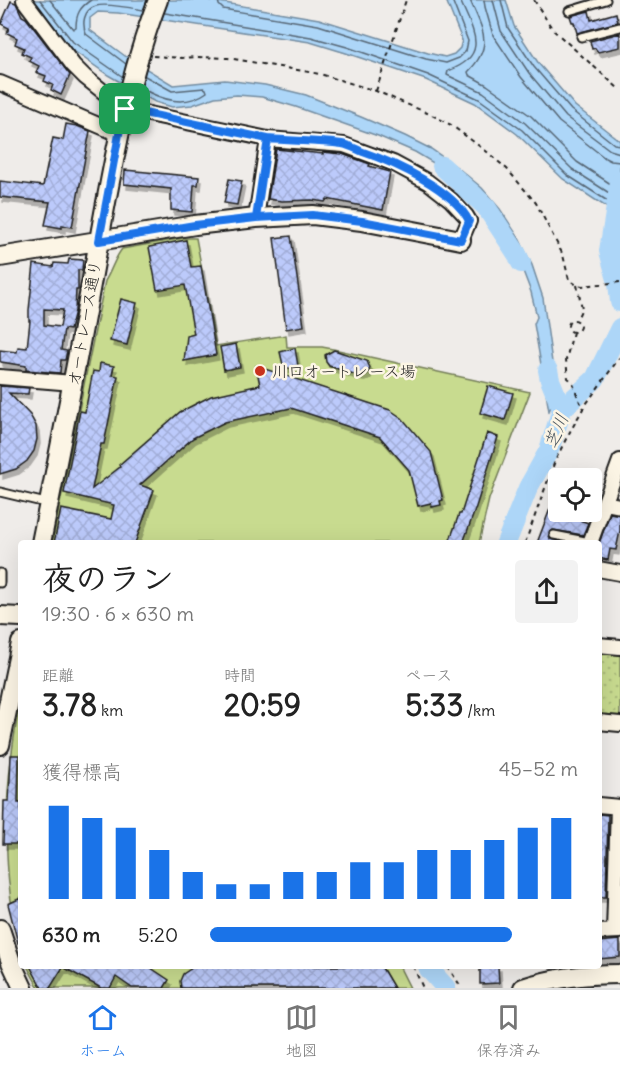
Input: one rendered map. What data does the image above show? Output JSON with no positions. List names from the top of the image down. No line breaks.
{"streets":{"street":["オートレース通り"]},"water":["芝川"],"places":["川口オートレース場"],"page":{"heading":["夜のラン","19:30 · 6 × 630 m"],"stats":[["距離","3.78 km"],["時間","20:59"],["ペース","5:33 /km"]],"chart":["獲得標高","45–52 m"],"list":[{"name":"630 m","note":"5:20"}],"tabs":["ホーム","地図","保存済み"]}}
